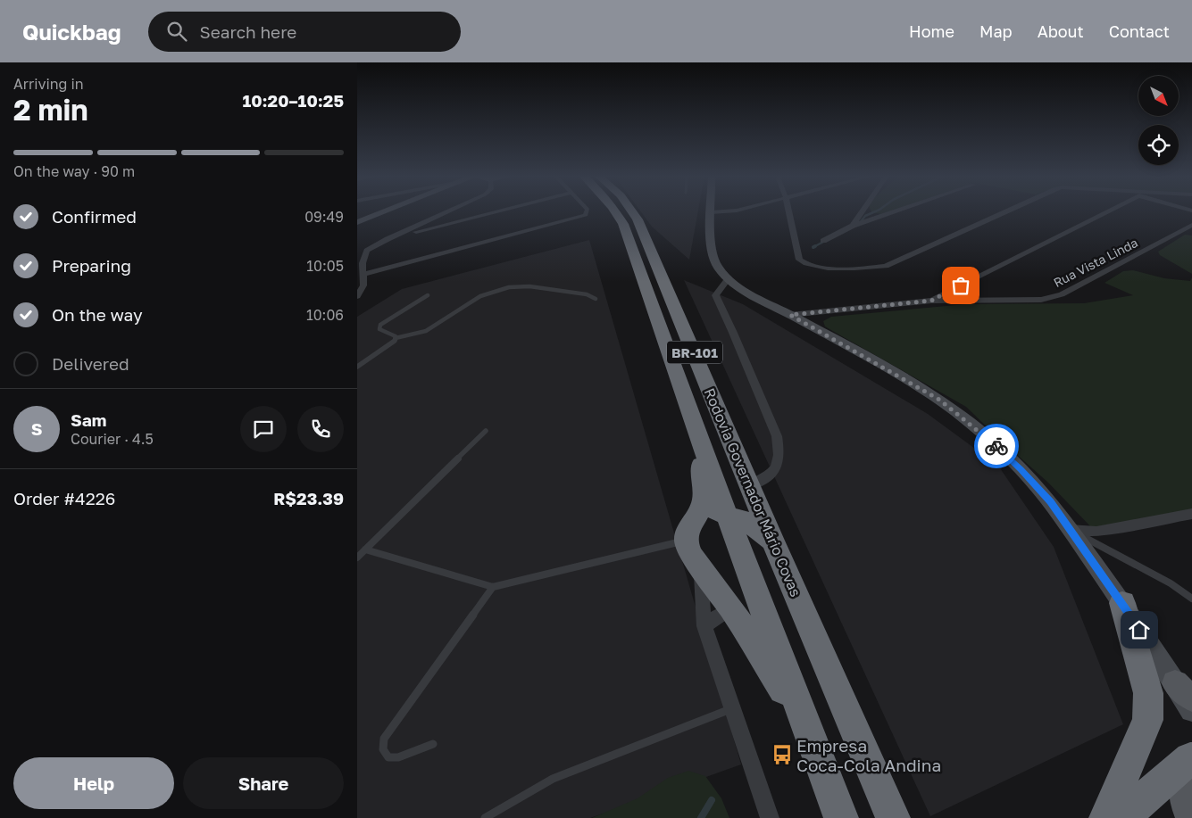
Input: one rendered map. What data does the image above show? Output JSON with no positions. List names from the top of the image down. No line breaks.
{"streets":{"highway":["BR-101","Rodovia Governador Mário Covas"],"street":["Rua Vista Linda"]},"places":{"bus stop":["Empresa Coca-Cola Andina"]},"north":"bottom right","page":{"header":"Quickbag","search":"Search here","nav":["Home","Map","About","Contact"],"heading":["2 min","Arriving in","10:20–10:25"],"panel":["Sam","Courier · 4.5","Order #4226","R$23.39"],"bar":"On the way · 90 m","list":[["Confirmed","09:49"],["Preparing","10:05"],["On the way","10:06"],"Delivered"],"round":"S","buttons":["Help","Share"]}}
